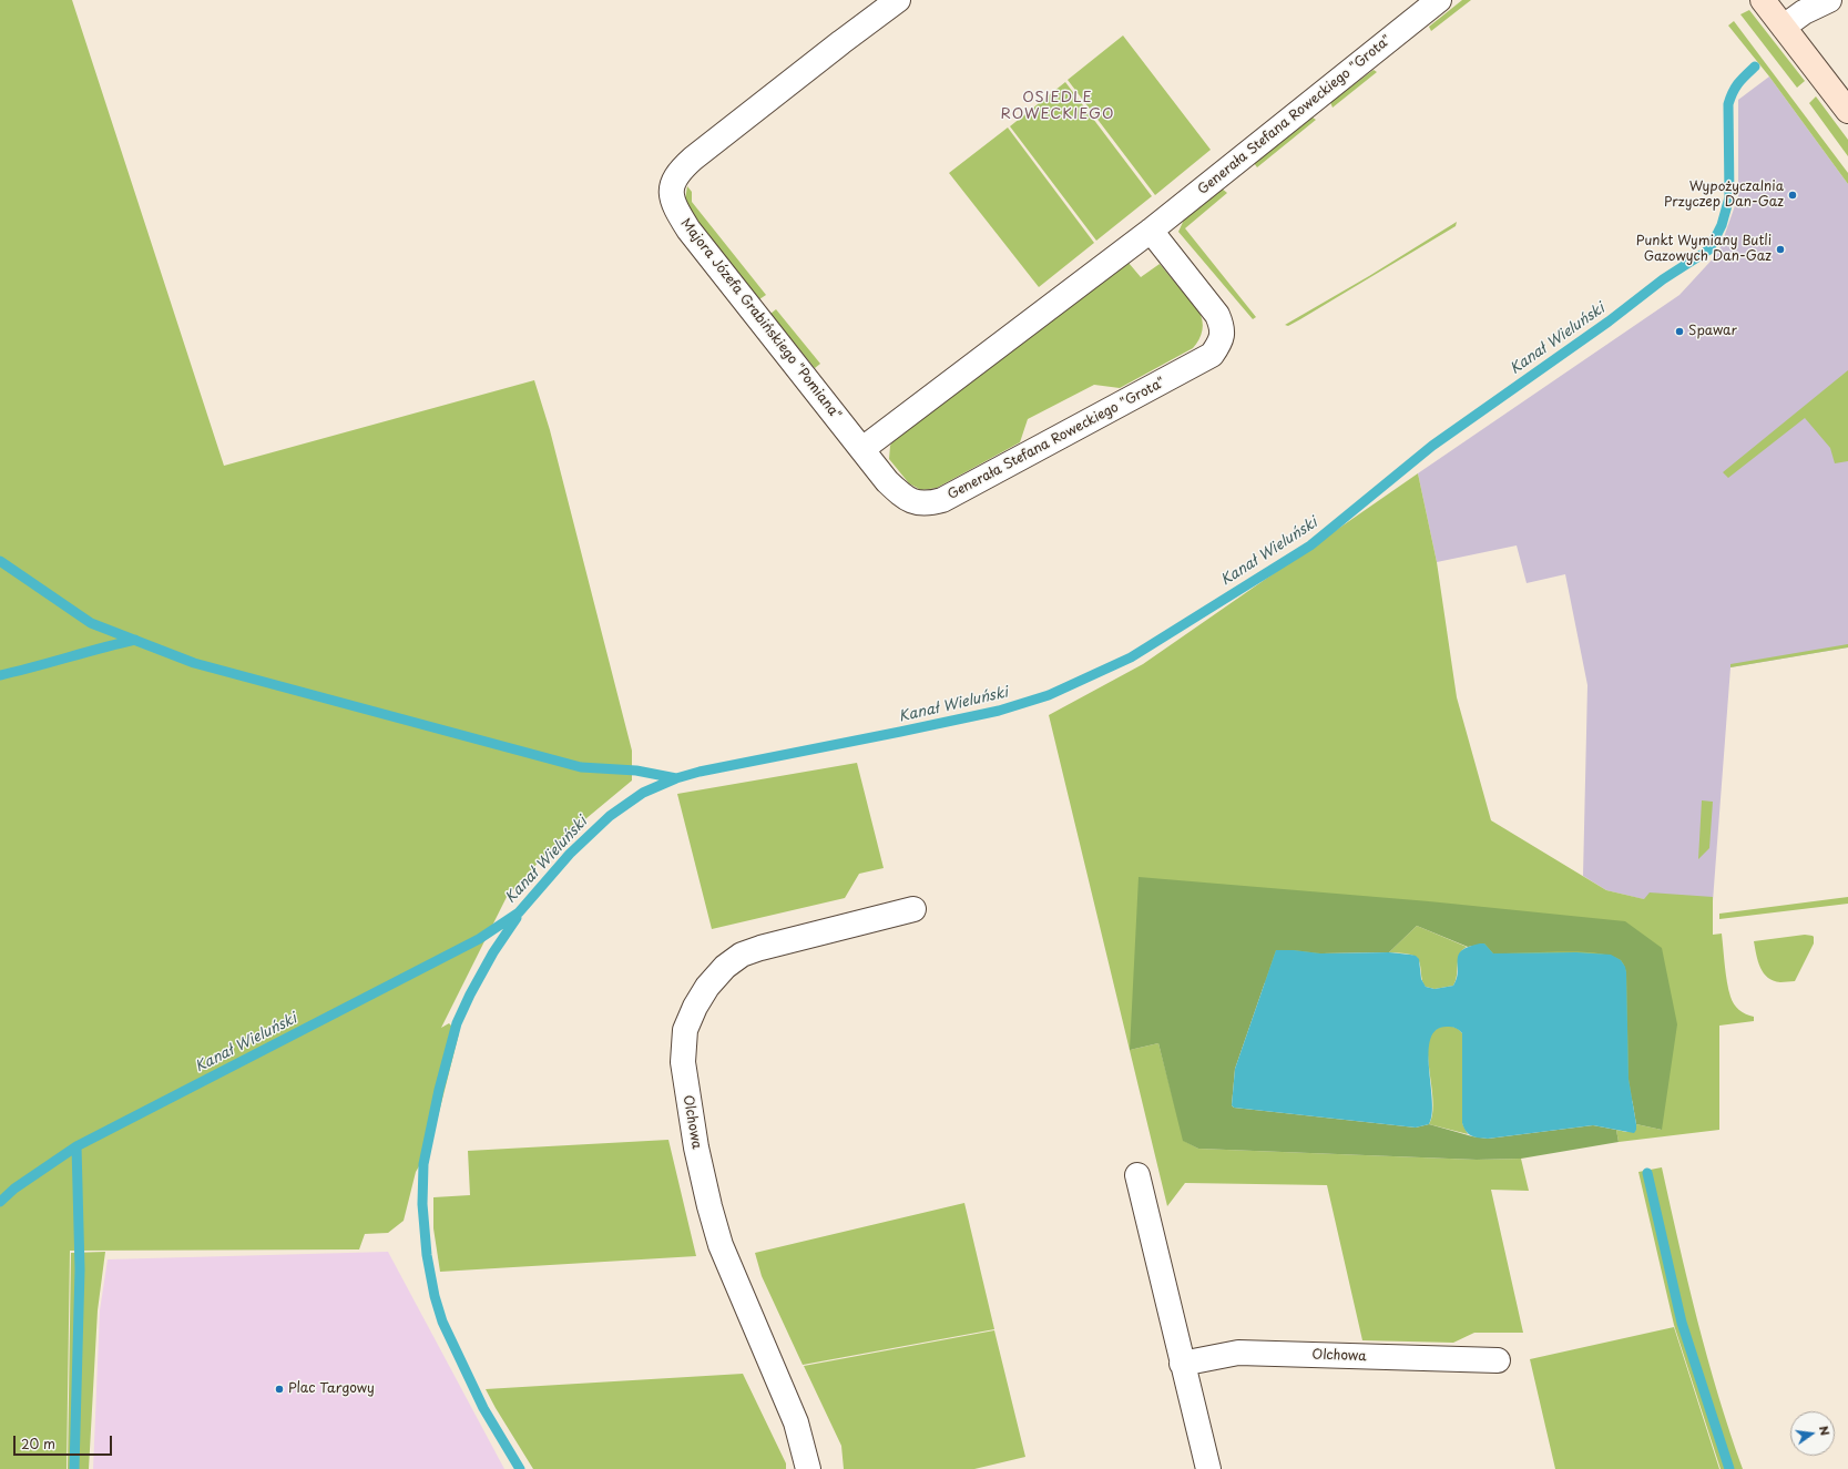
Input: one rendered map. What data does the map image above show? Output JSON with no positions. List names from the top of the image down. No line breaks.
{"streets":{"street":["Generała Stefana Roweckiego \"Grota\"","Majora Józefa Grabińskiego \"Pomiana\"","Olchowa"]},"crossings":[["Generała Stefana Roweckiego \"Grota\"","Majora Józefa Grabińskiego \"Pomiana\""]],"districts":["OSIEDLE ROWECKIEGO"],"water":["Kanał Wieluński"],"places":["Wypożyczalnia Przyczep Dan-Gaz","Punkt Wymiany Butli Gazowych Dan-Gaz","Spawar","Plac Targowy"],"scale_bar":"20 m","north":"right"}
